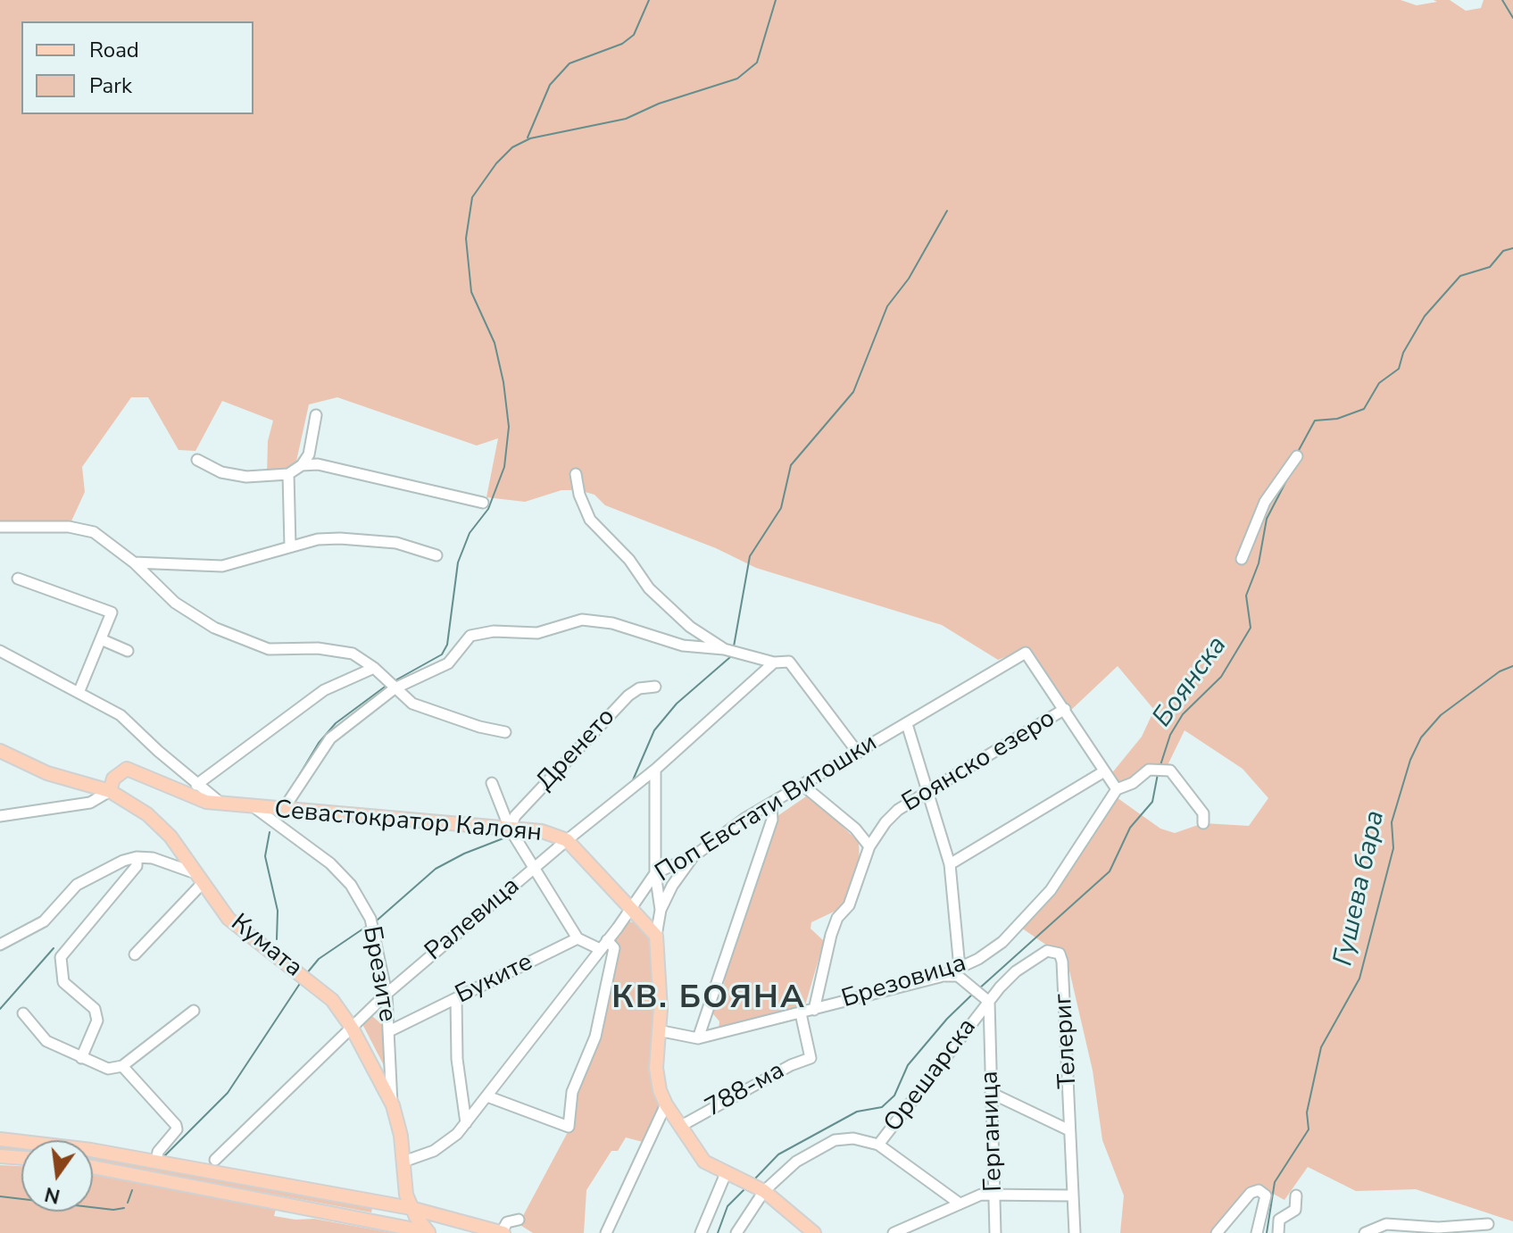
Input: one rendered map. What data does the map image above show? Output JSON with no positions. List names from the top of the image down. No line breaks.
{"streets":{"main road":["Севастократор Калоян","Кумата"],"street":["Дренето","Боянско езеро","Поп Евстати Витошки","Ралевица","Брезите","Буките","Брезовица","Телериг","Орешарска","788-ма","Герганица"]},"crossings":[["Дренето","Севастократор Калоян"],["Боянско езеро","Поп Евстати Витошки"],["Боянско езеро","Брезовица"],["Поп Евстати Витошки","Севастократор Калоян"],["Поп Евстати Витошки","Кумата"],["Севастократор Калоян","Ралевица"],["Севастократор Калоян","Кумата"],["Севастократор Калоян","Брезите"],["Ралевица","Кумата"],["Ралевица","Брезите"],["Кумата","Брезите"],["Брезите","Буките"],["Брезовица","788-ма"],["Телериг","Орешарска"],["Орешарска","Герганица"]],"districts":["КВ. БОЯНА"],"water":["Боянска","Гушева бара"],"legend":["Road","Park"],"north":"bottom"}
